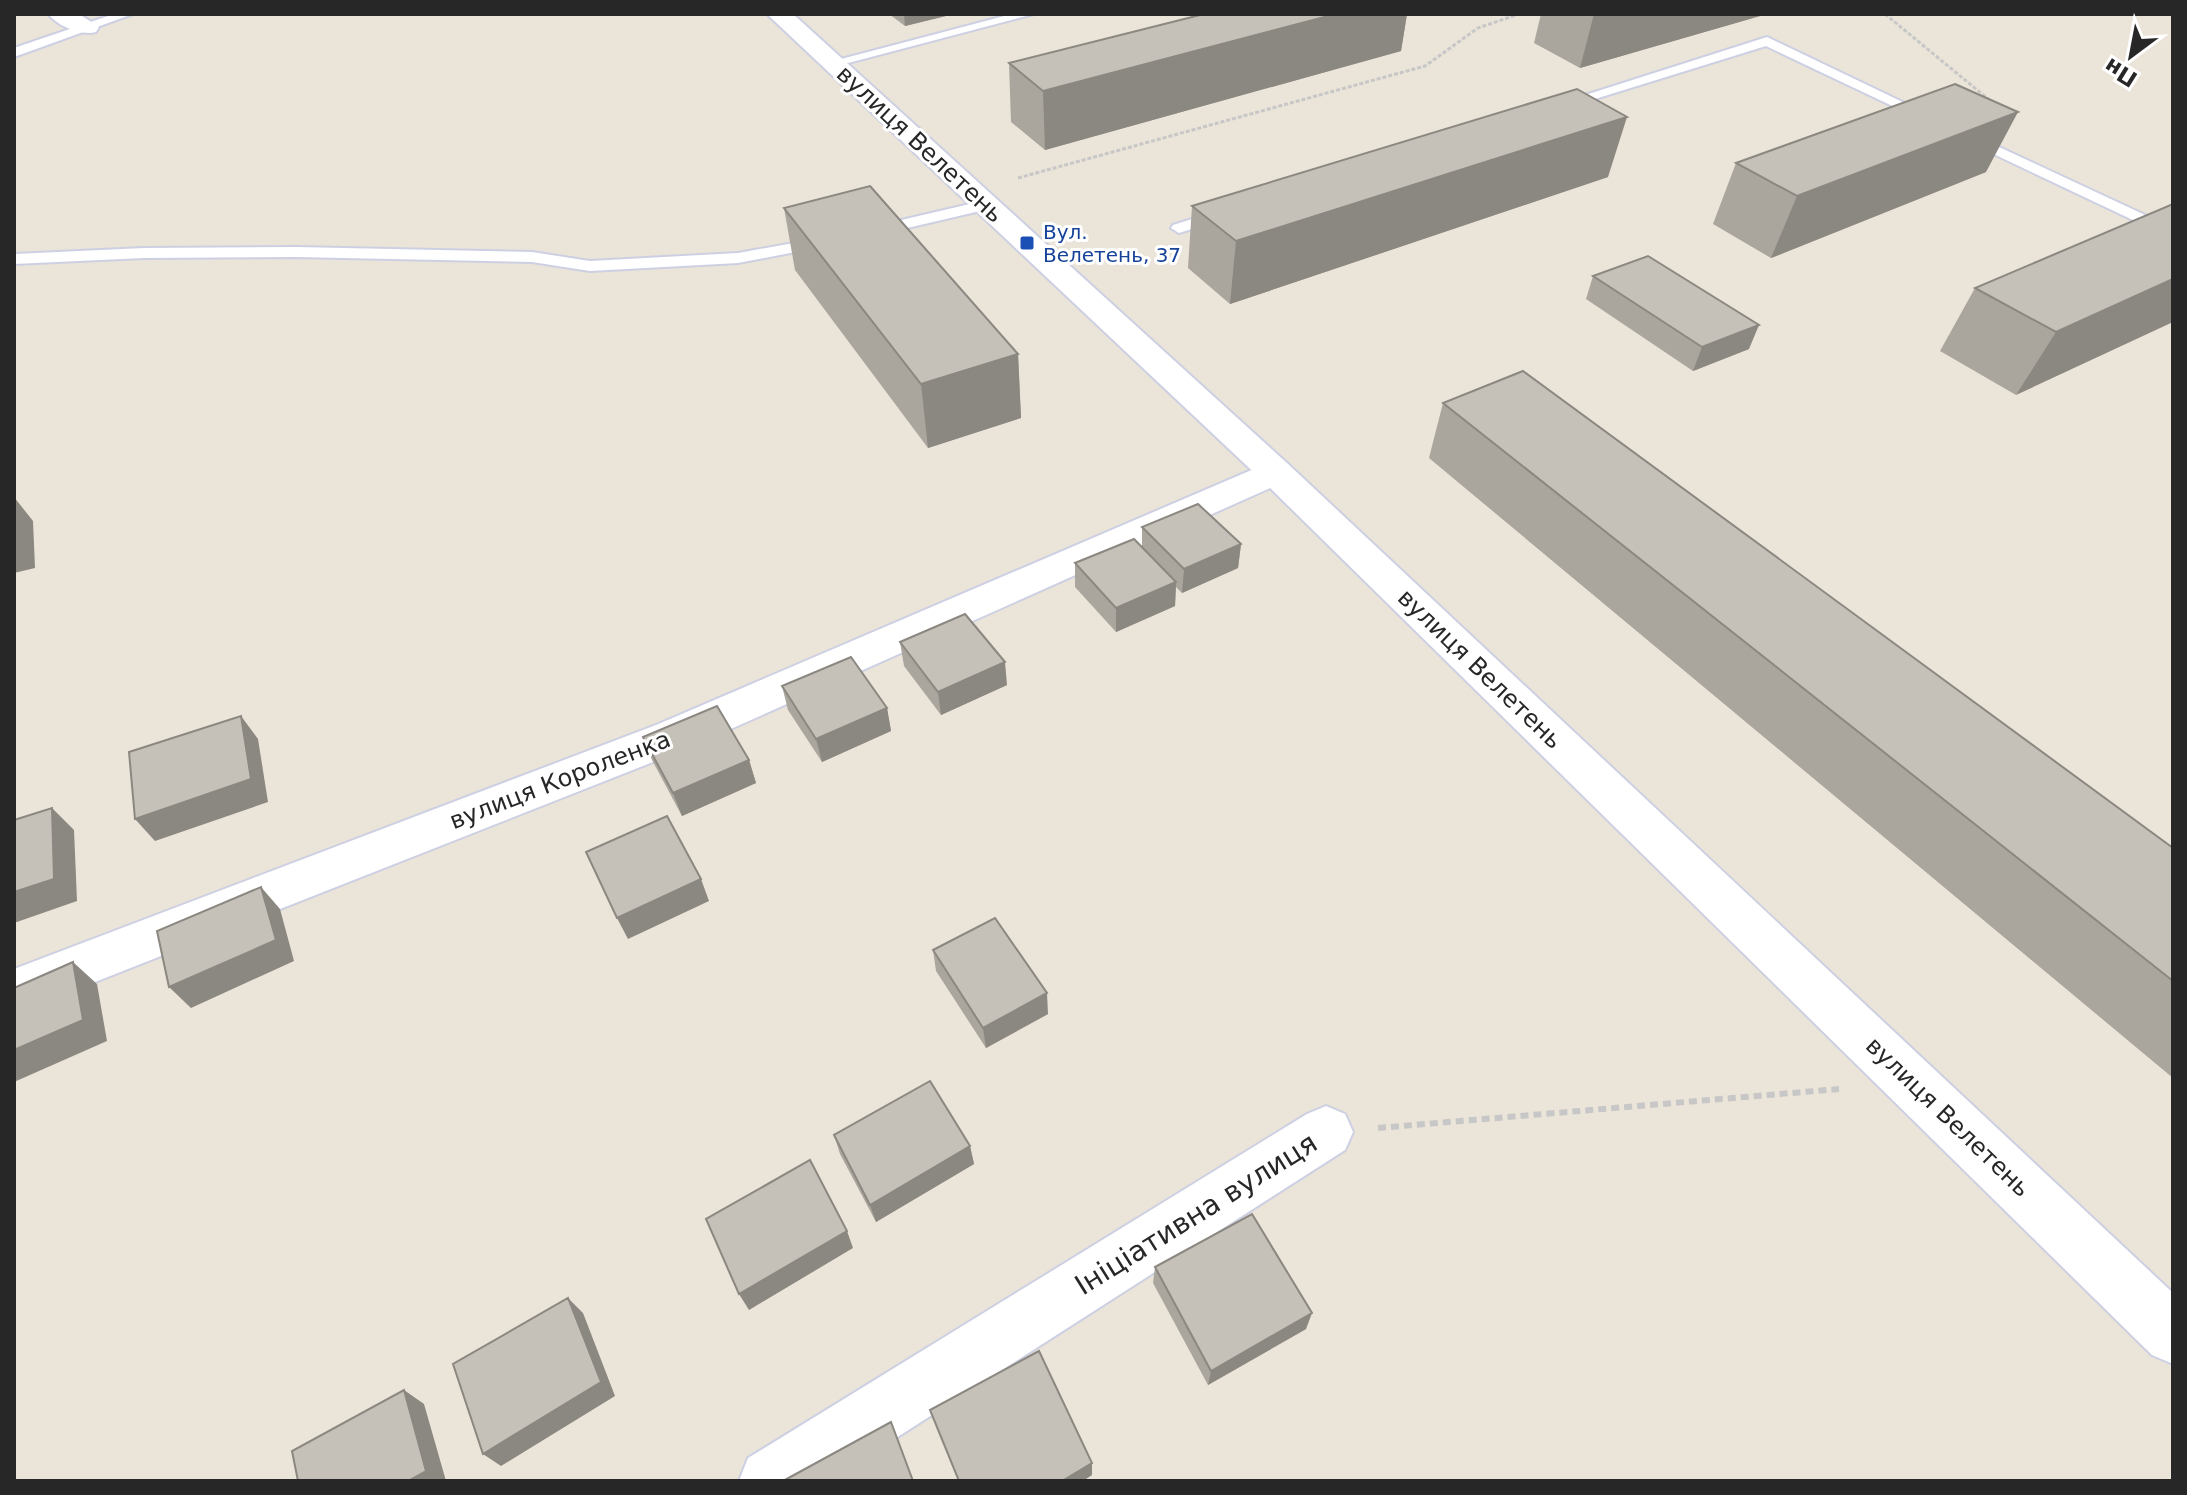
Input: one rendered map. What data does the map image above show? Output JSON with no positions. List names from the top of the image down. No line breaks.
{"streets":{"street":["вулиця Велетень","вулиця Короленка","Ініціативна вулиця"]},"crossings":[["вулиця Велетень","вулиця Короленка"],["вулиця Велетень","Ініціативна вулиця"]],"places":{"transit":["Вул. Велетень, 37"]},"north":"bottom left"}
